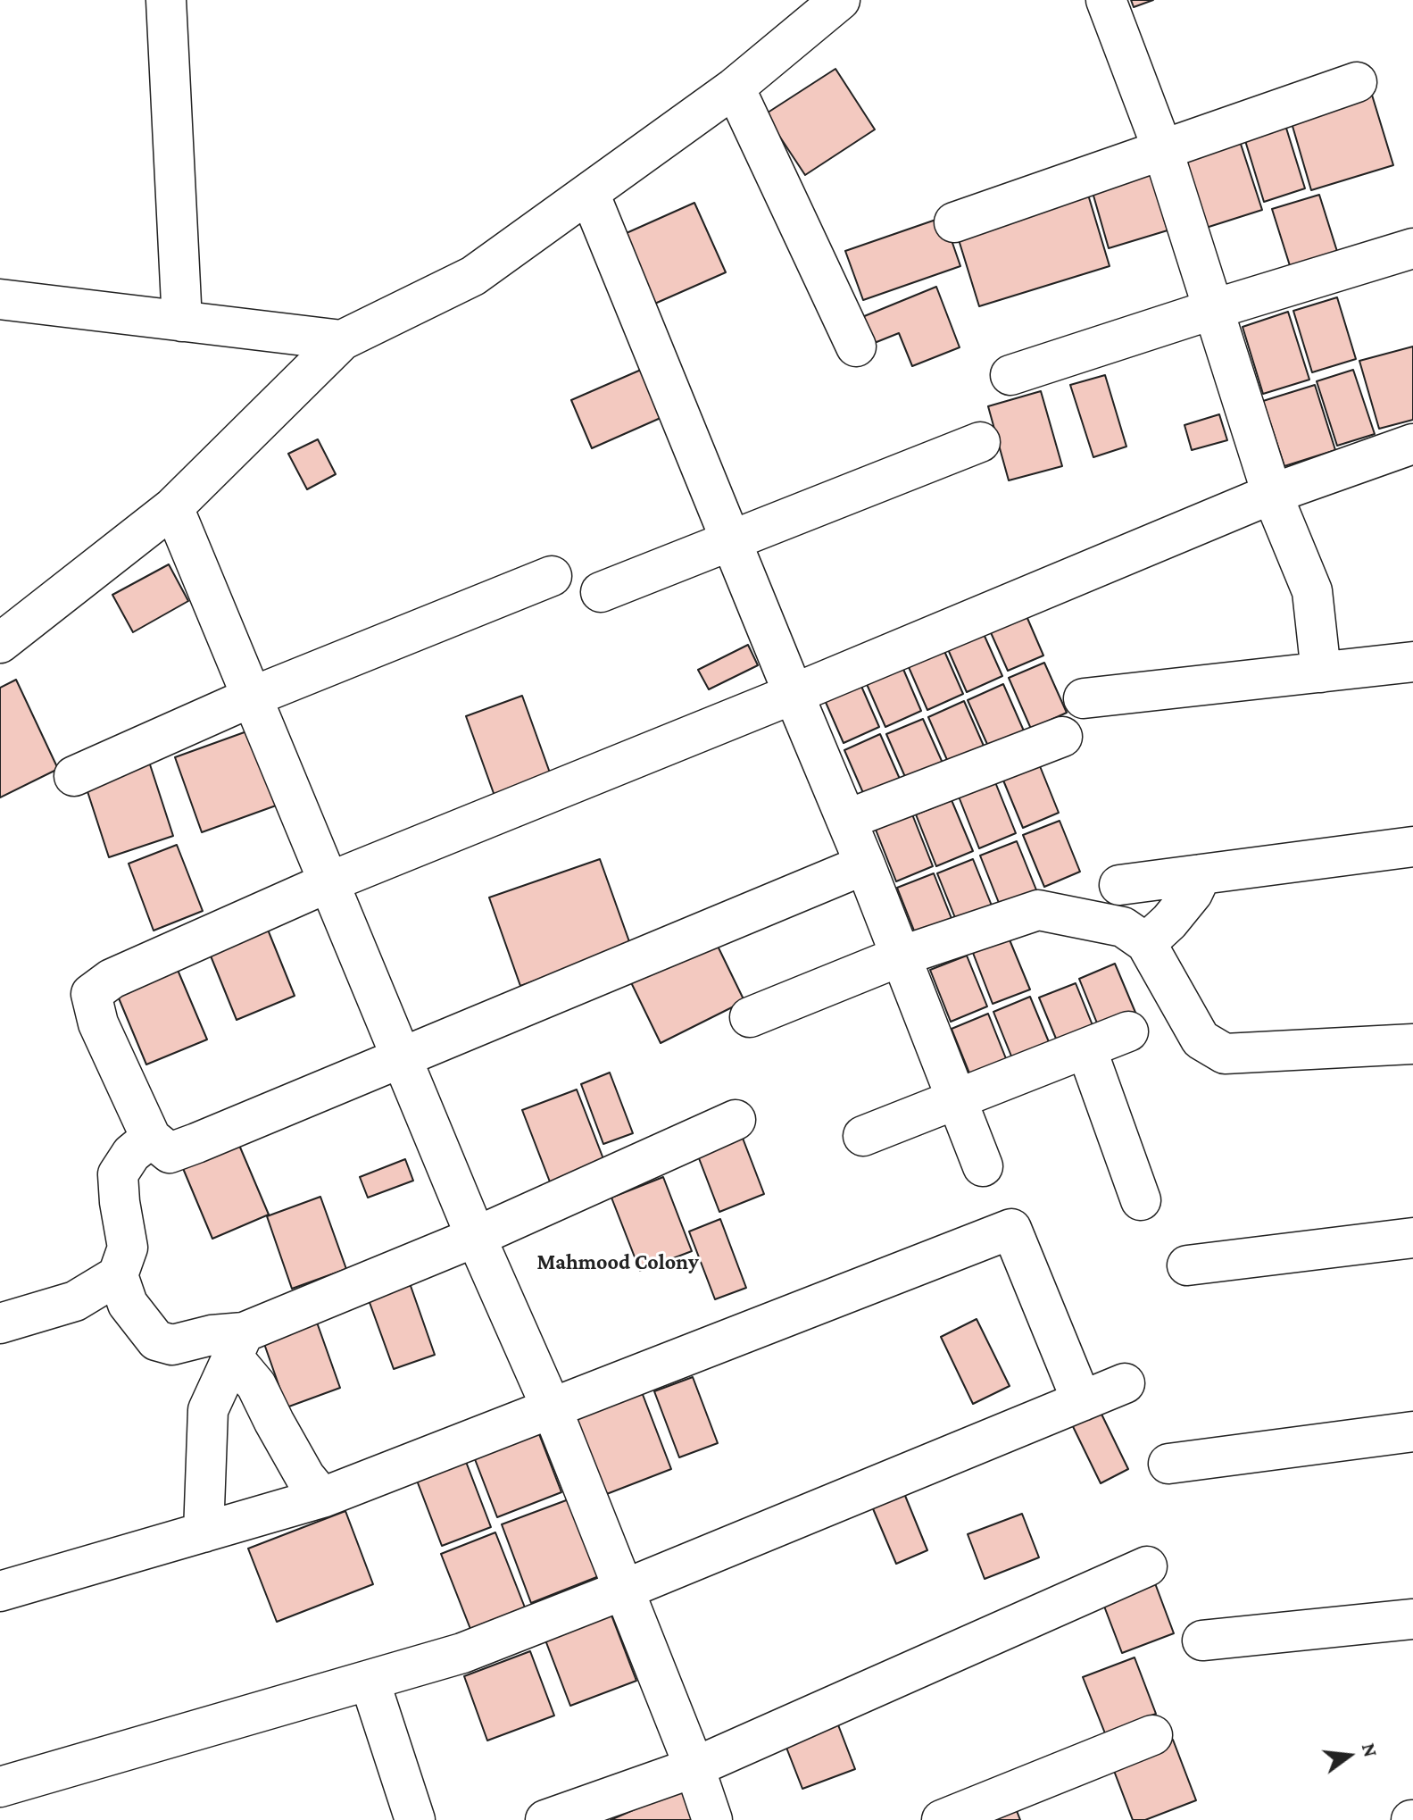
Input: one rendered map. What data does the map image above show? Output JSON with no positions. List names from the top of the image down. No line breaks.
{"districts":["Mahmood Colony"],"north":"right"}
